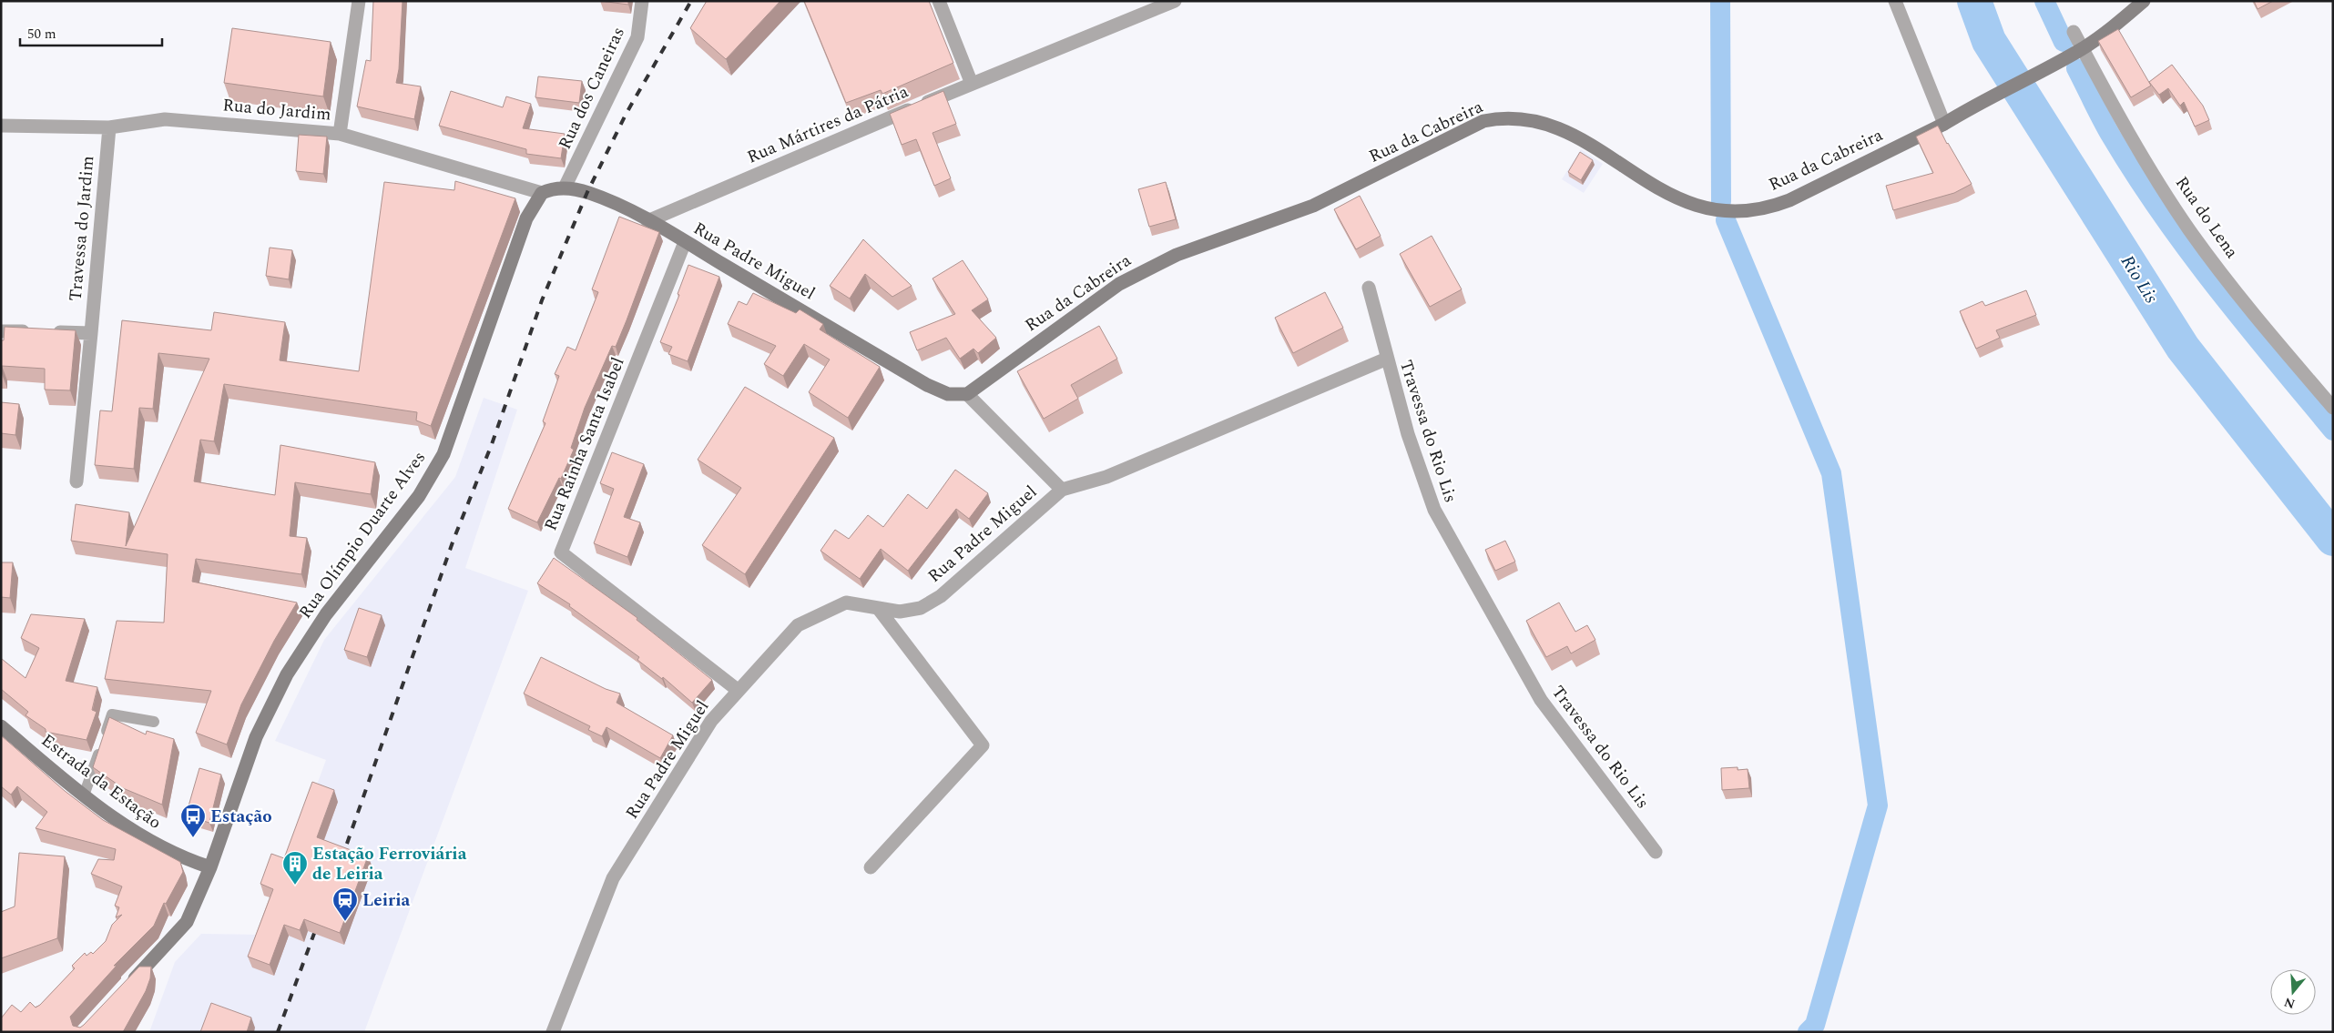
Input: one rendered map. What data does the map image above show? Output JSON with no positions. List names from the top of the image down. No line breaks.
{"streets":{"main road":["Rua da Cabreira","Rua Padre Miguel","Rua Olímpio Duarte Alves","Estrada da Estação"],"street":["Rua dos Caneiras","Rua do Jardim","Rua Mártires da Pátria","Rua do Lena","Travessa do Jardim","Travessa do Rio Lis","Rua Rainha Santa Isabel"]},"crossings":[["Rua dos Caneiras","Rua Padre Miguel"],["Rua do Jardim","Travessa do Jardim"],["Rua do Jardim","Rua Padre Miguel"],["Rua do Jardim","Rua Olímpio Duarte Alves"],["Rua Mártires da Pátria","Rua Padre Miguel"],["Rua da Cabreira","Rua do Lena"],["Rua da Cabreira","Rua Padre Miguel"],["Rua Padre Miguel","Travessa do Rio Lis"],["Rua Padre Miguel","Rua Rainha Santa Isabel"],["Rua Padre Miguel","Rua Olímpio Duarte Alves"],["Rua Olímpio Duarte Alves","Estrada da Estação"]],"water":["Rio Lis"],"places":{"bus stop":["Estação"],"building":["Estação Ferroviária de Leiria"],"station":["Leiria"]},"scale_bar":"50 m","north":"bottom"}
